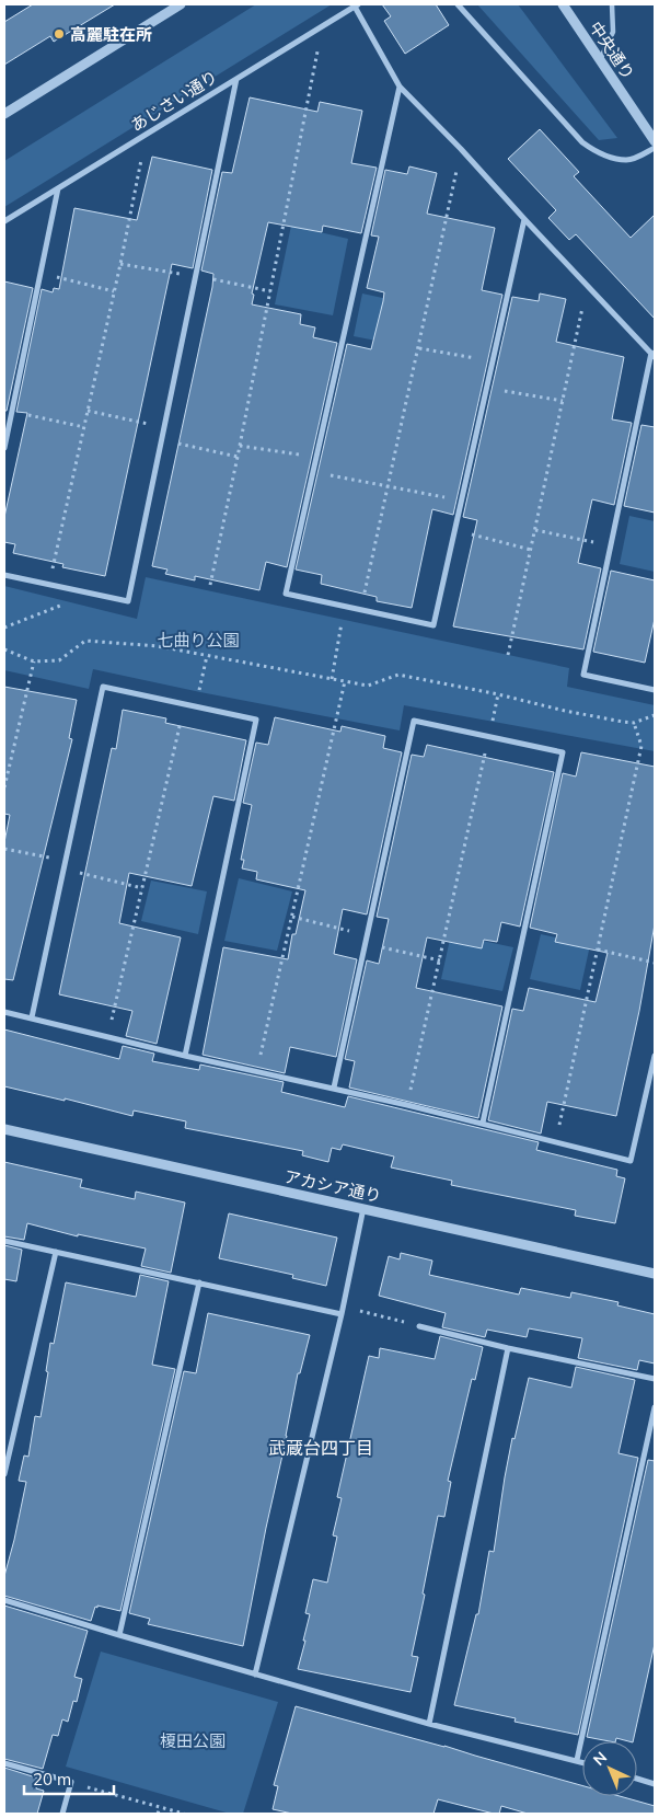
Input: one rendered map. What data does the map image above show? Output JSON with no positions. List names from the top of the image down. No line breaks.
{"streets":{"street":["中央通り","あじさい通り","アカシア通り"]},"districts":["武蔵台四丁目"],"parks":["七曲り公園","榎田公園"],"places":["高麗駐在所"],"scale_bar":"20 m","north":"top left"}
